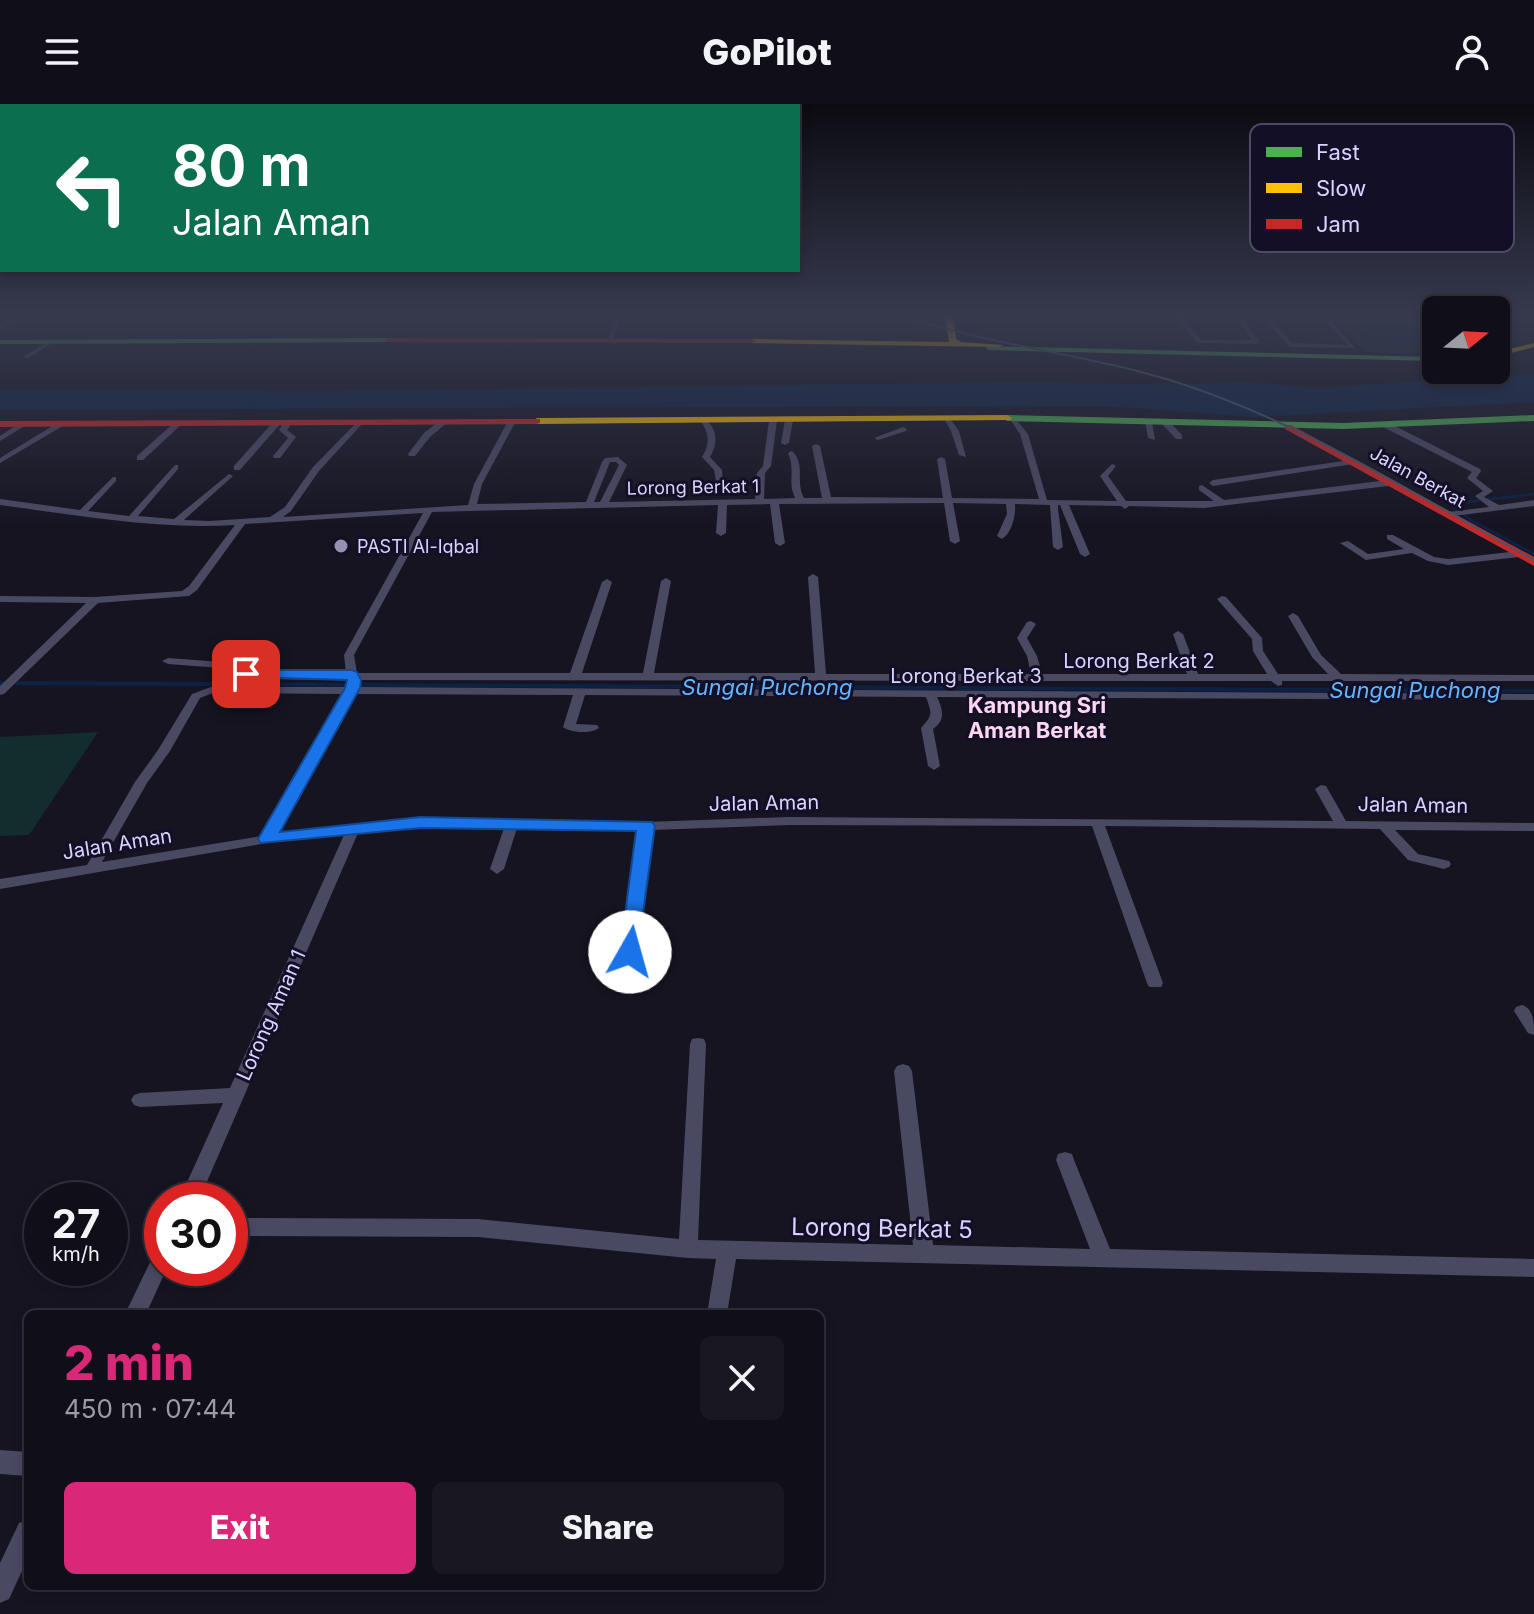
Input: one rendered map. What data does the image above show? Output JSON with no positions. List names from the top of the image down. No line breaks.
{"streets":{"street":["Jalan Berkat","Lorong Berkat 1","Lorong Berkat 2","Lorong Berkat 3","Jalan Aman","Lorong Aman 1","Lorong Berkat 5"]},"crossings":[["Jalan Berkat","Lorong Berkat 1"],["Lorong Berkat 2","Lorong Berkat 3"],["Jalan Aman","Lorong Aman 1"]],"districts":["Kampung Sri Aman Berkat"],"water":["Sungai Puchong"],"places":["PASTI Al-Iqbal"],"legend":["Fast","Slow","Jam"],"north":"right","page":{"header":"GoPilot","turn":["80 m","Jalan Aman"],"speed":"27 km/h","limit":"30","heading":["2 min","450 m · 07:44"],"buttons":["Exit","Share"]}}
